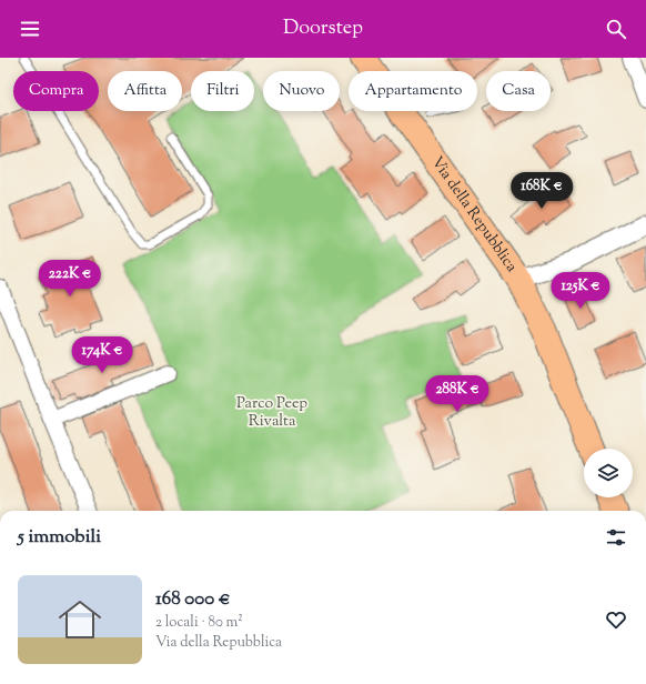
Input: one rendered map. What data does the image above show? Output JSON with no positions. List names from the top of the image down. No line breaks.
{"streets":{"main road":["Via della Repubblica"]},"parks":["Parco Peep Rivalta"],"page":{"header":"Doorstep","chip":["Compra","Affitta","Filtri","Nuovo","Appartamento","Casa"],"price":["168K €","222K €","125K €","174K €","288K €"],"heading":"5 immobili","list":[{"name":"168 000 €","note":"2 locali · 80 m² · Via della Repubblica"}]}}
